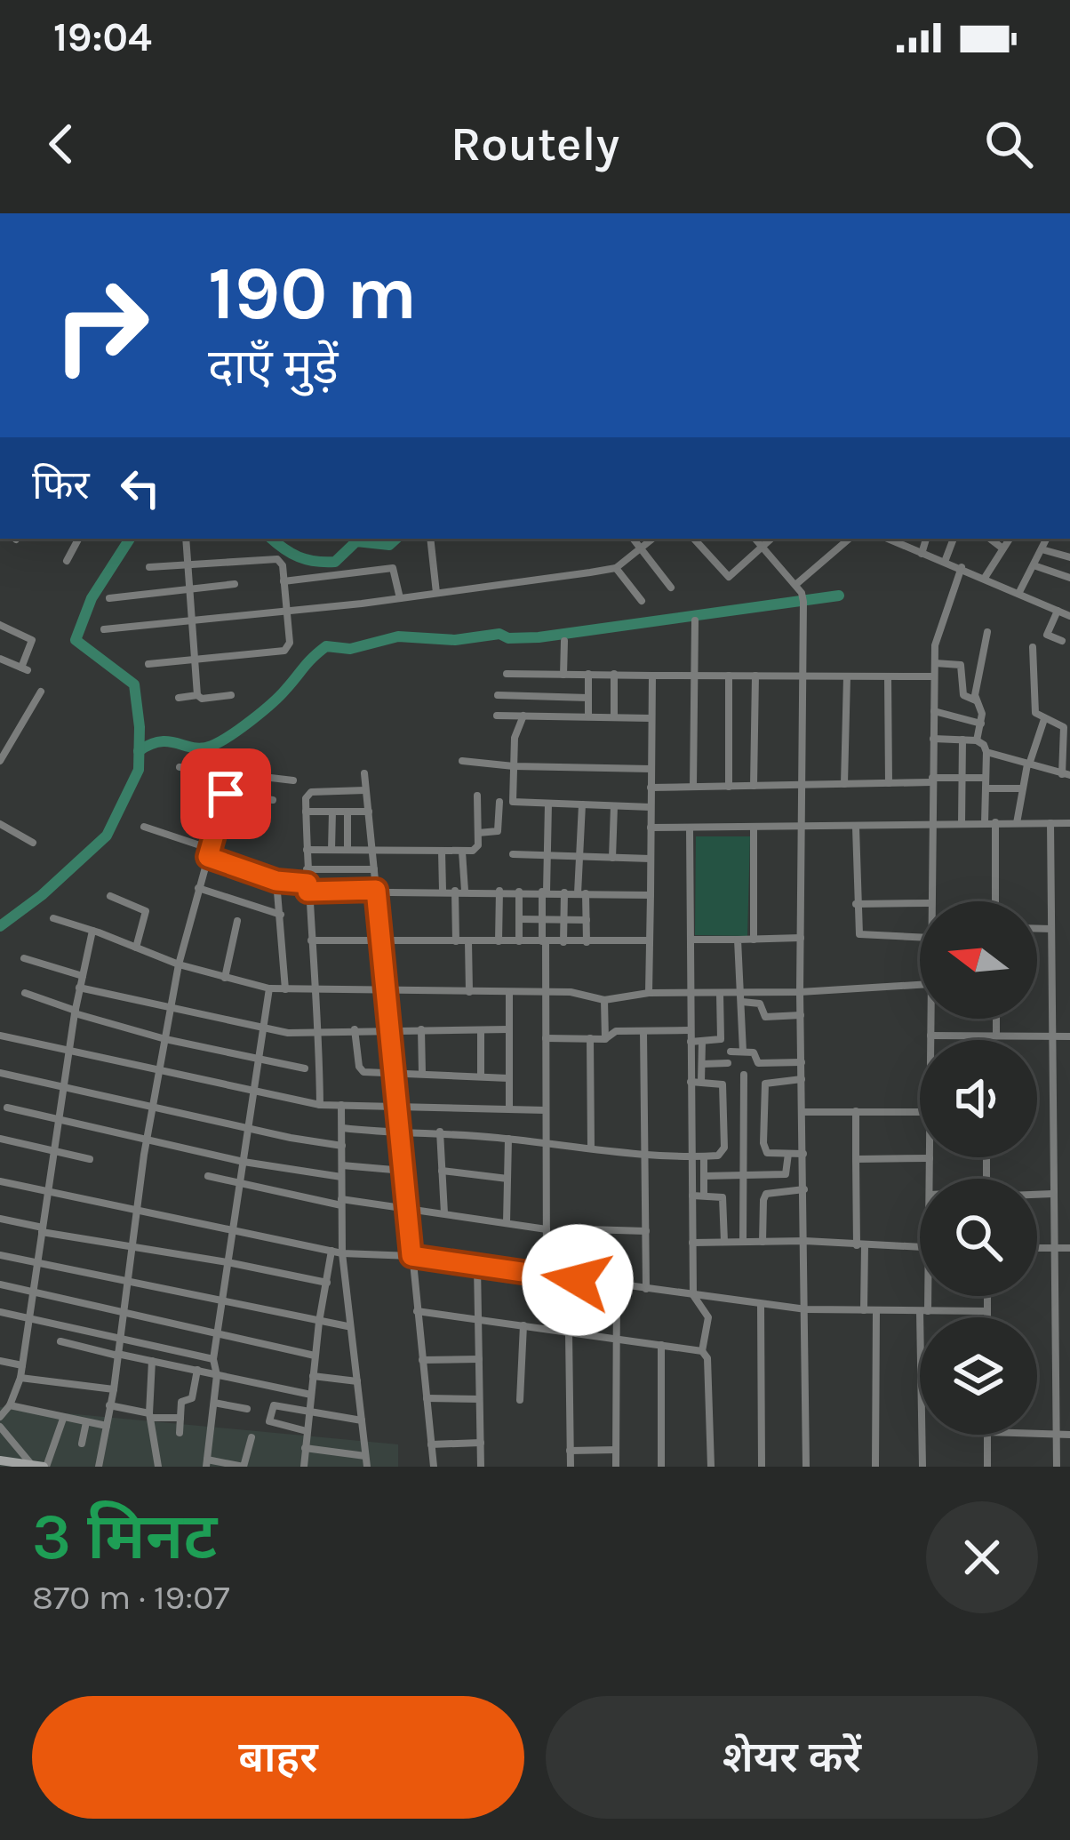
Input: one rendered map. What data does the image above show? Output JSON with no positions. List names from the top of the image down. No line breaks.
{"north":"left","page":{"status":"19:04","header":"Routely","turn":["190 m","दाएँ मुड़ें"],"then":"फिर","heading":["3 मिनट","870 m · 19:07"],"buttons":["बाहर","शेयर करें"]}}
